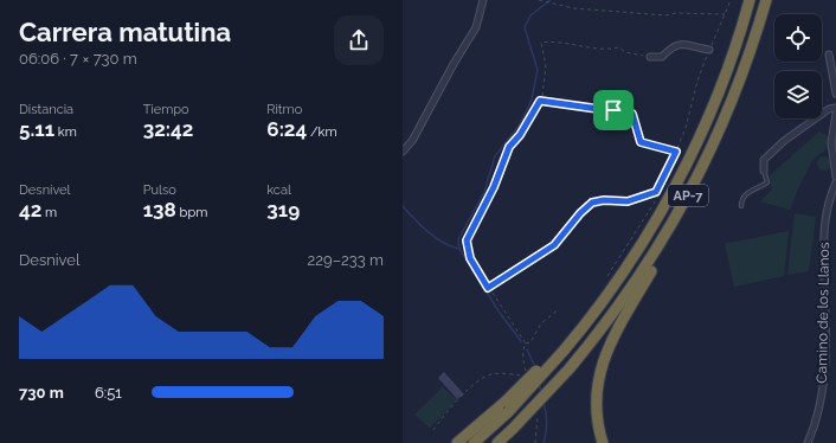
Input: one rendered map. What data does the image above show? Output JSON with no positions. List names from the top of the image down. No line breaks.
{"streets":{"highway":["AP-7"],"street":["Camino de los Llanos"]},"page":{"heading":["Carrera matutina","06:06 · 7 × 730 m"],"stats":[["Distancia","5.11 km"],["Tiempo","32:42"],["Ritmo","6:24 /km"],["Desnivel","42 m"],["Pulso","138 bpm"],["kcal","319"]],"chart":["Desnivel","229–233 m"],"list":[{"name":"730 m","note":"6:51"}]}}
